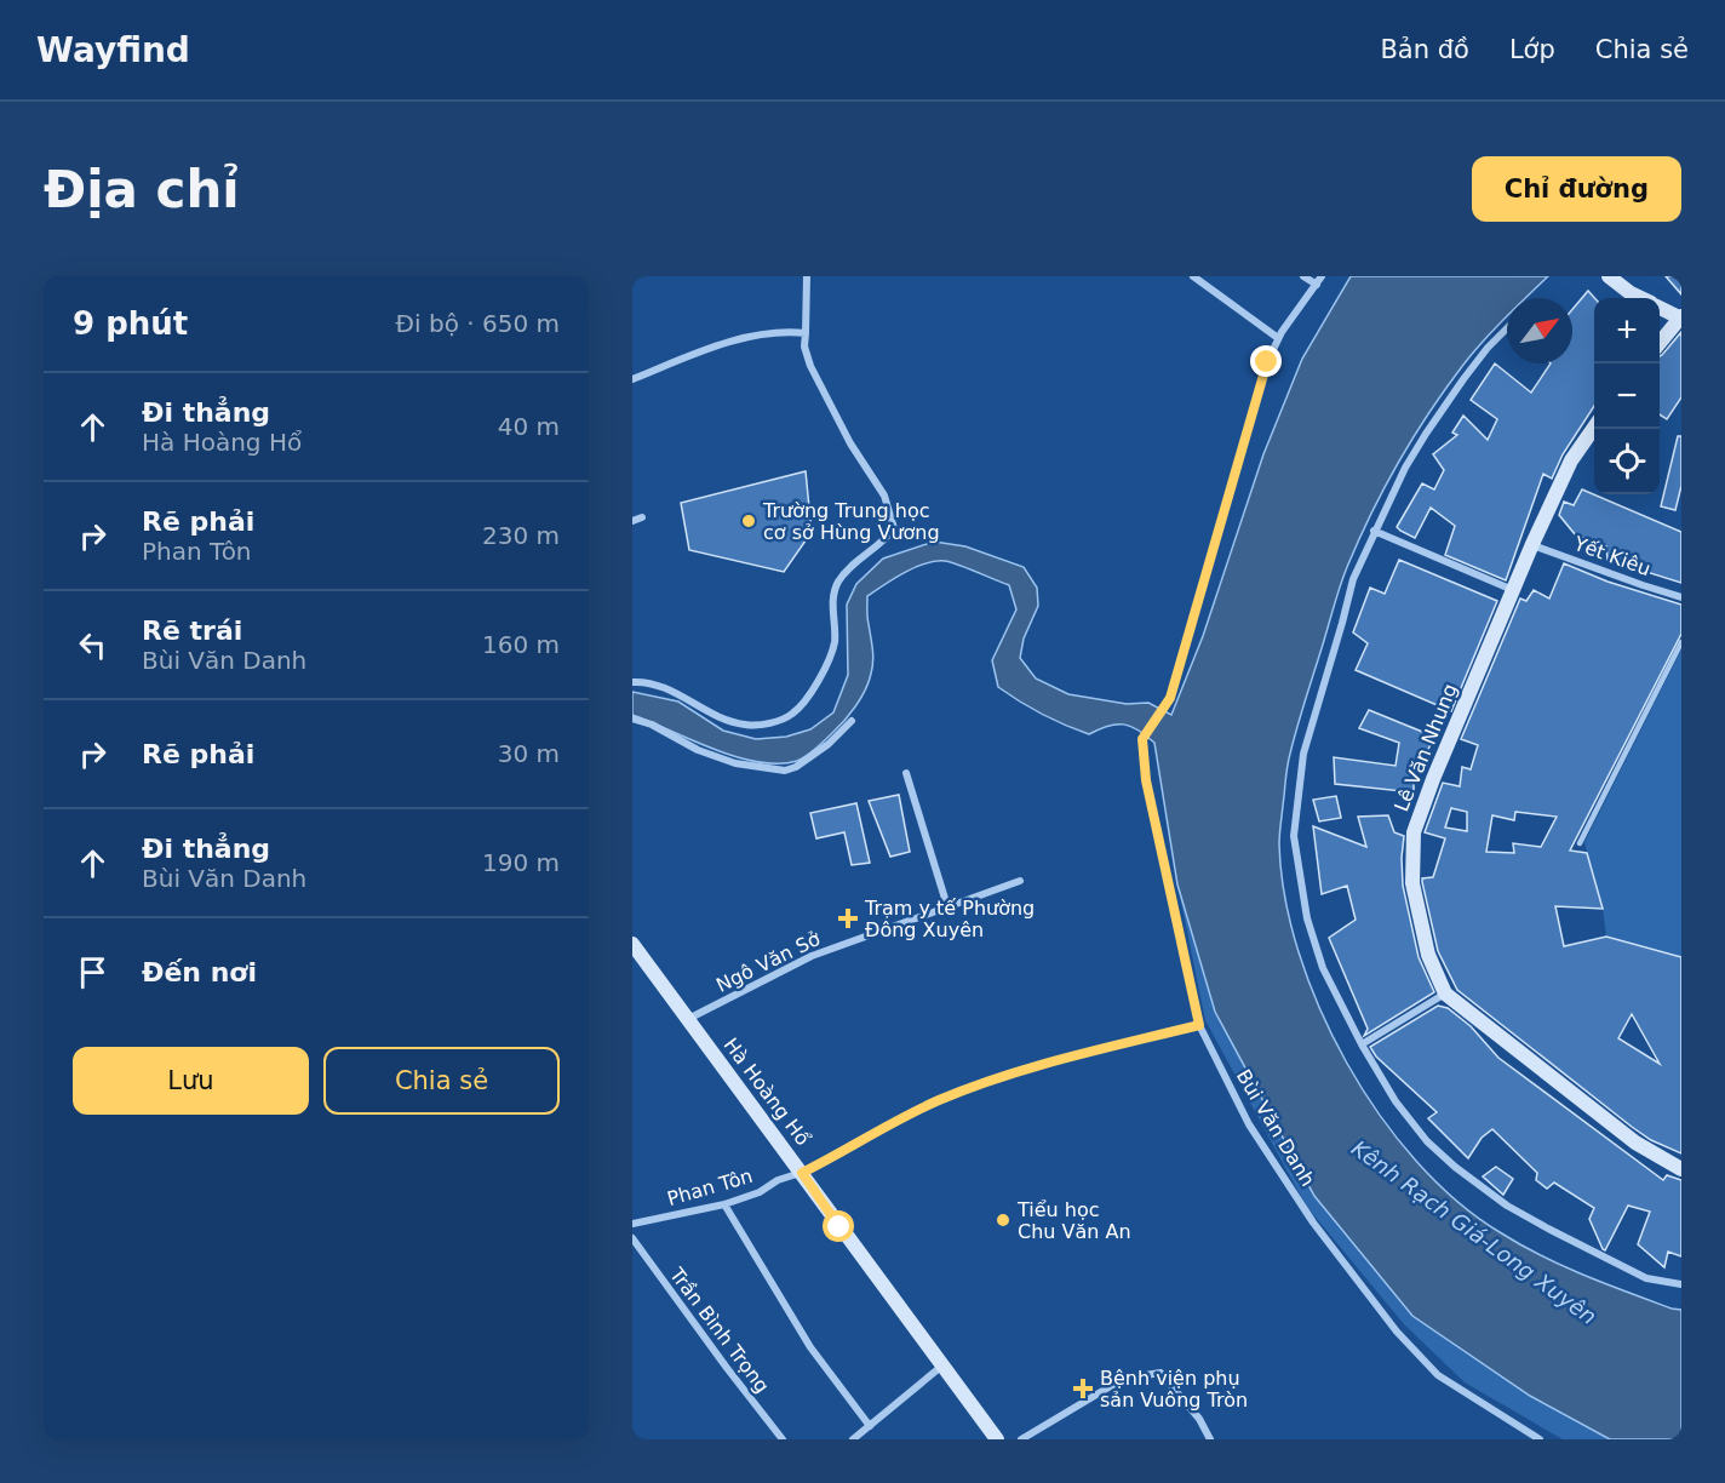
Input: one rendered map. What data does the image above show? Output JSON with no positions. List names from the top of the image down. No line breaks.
{"streets":{"street":["Yết Kiêu","Lê Văn Nhung","Ngô Văn Sở","Hà Hoàng Hổ","Bùi Văn Danh","Phan Tôn","Trần Bình Trọng"]},"crossings":[["Yết Kiêu","Lê Văn Nhung"],["Ngô Văn Sở","Hà Hoàng Hổ"],["Hà Hoàng Hổ","Phan Tôn"],["Bùi Văn Danh","Phan Tôn"]],"water":["Kênh Rạch Giá-Long Xuyên"],"places":{"other":["Trường Trung học cơ sở Hùng Vương","Tiểu học Chu Văn An"],"health":["Trạm y tế Phường Đông Xuyên","Bệnh viện phụ sản Vuông Tròn"]},"north":"top right","page":{"header":"Wayfind","nav":["Bản đồ","Lớp","Chia sẻ"],"buttons":["Chỉ đường",["Lưu","Chia sẻ"]],"title":"Địa chỉ","heading":["9 phút","Đi bộ · 650 m"],"map_buttons":["+","−"],"list":[["Đi thẳng","Hà Hoàng Hổ","40 m"],["Rẽ phải","Phan Tôn","230 m"],["Rẽ trái","Bùi Văn Danh","160 m"],["Rẽ phải","30 m"],["Đi thẳng","Bùi Văn Danh","190 m"],"Đến nơi"]}}
